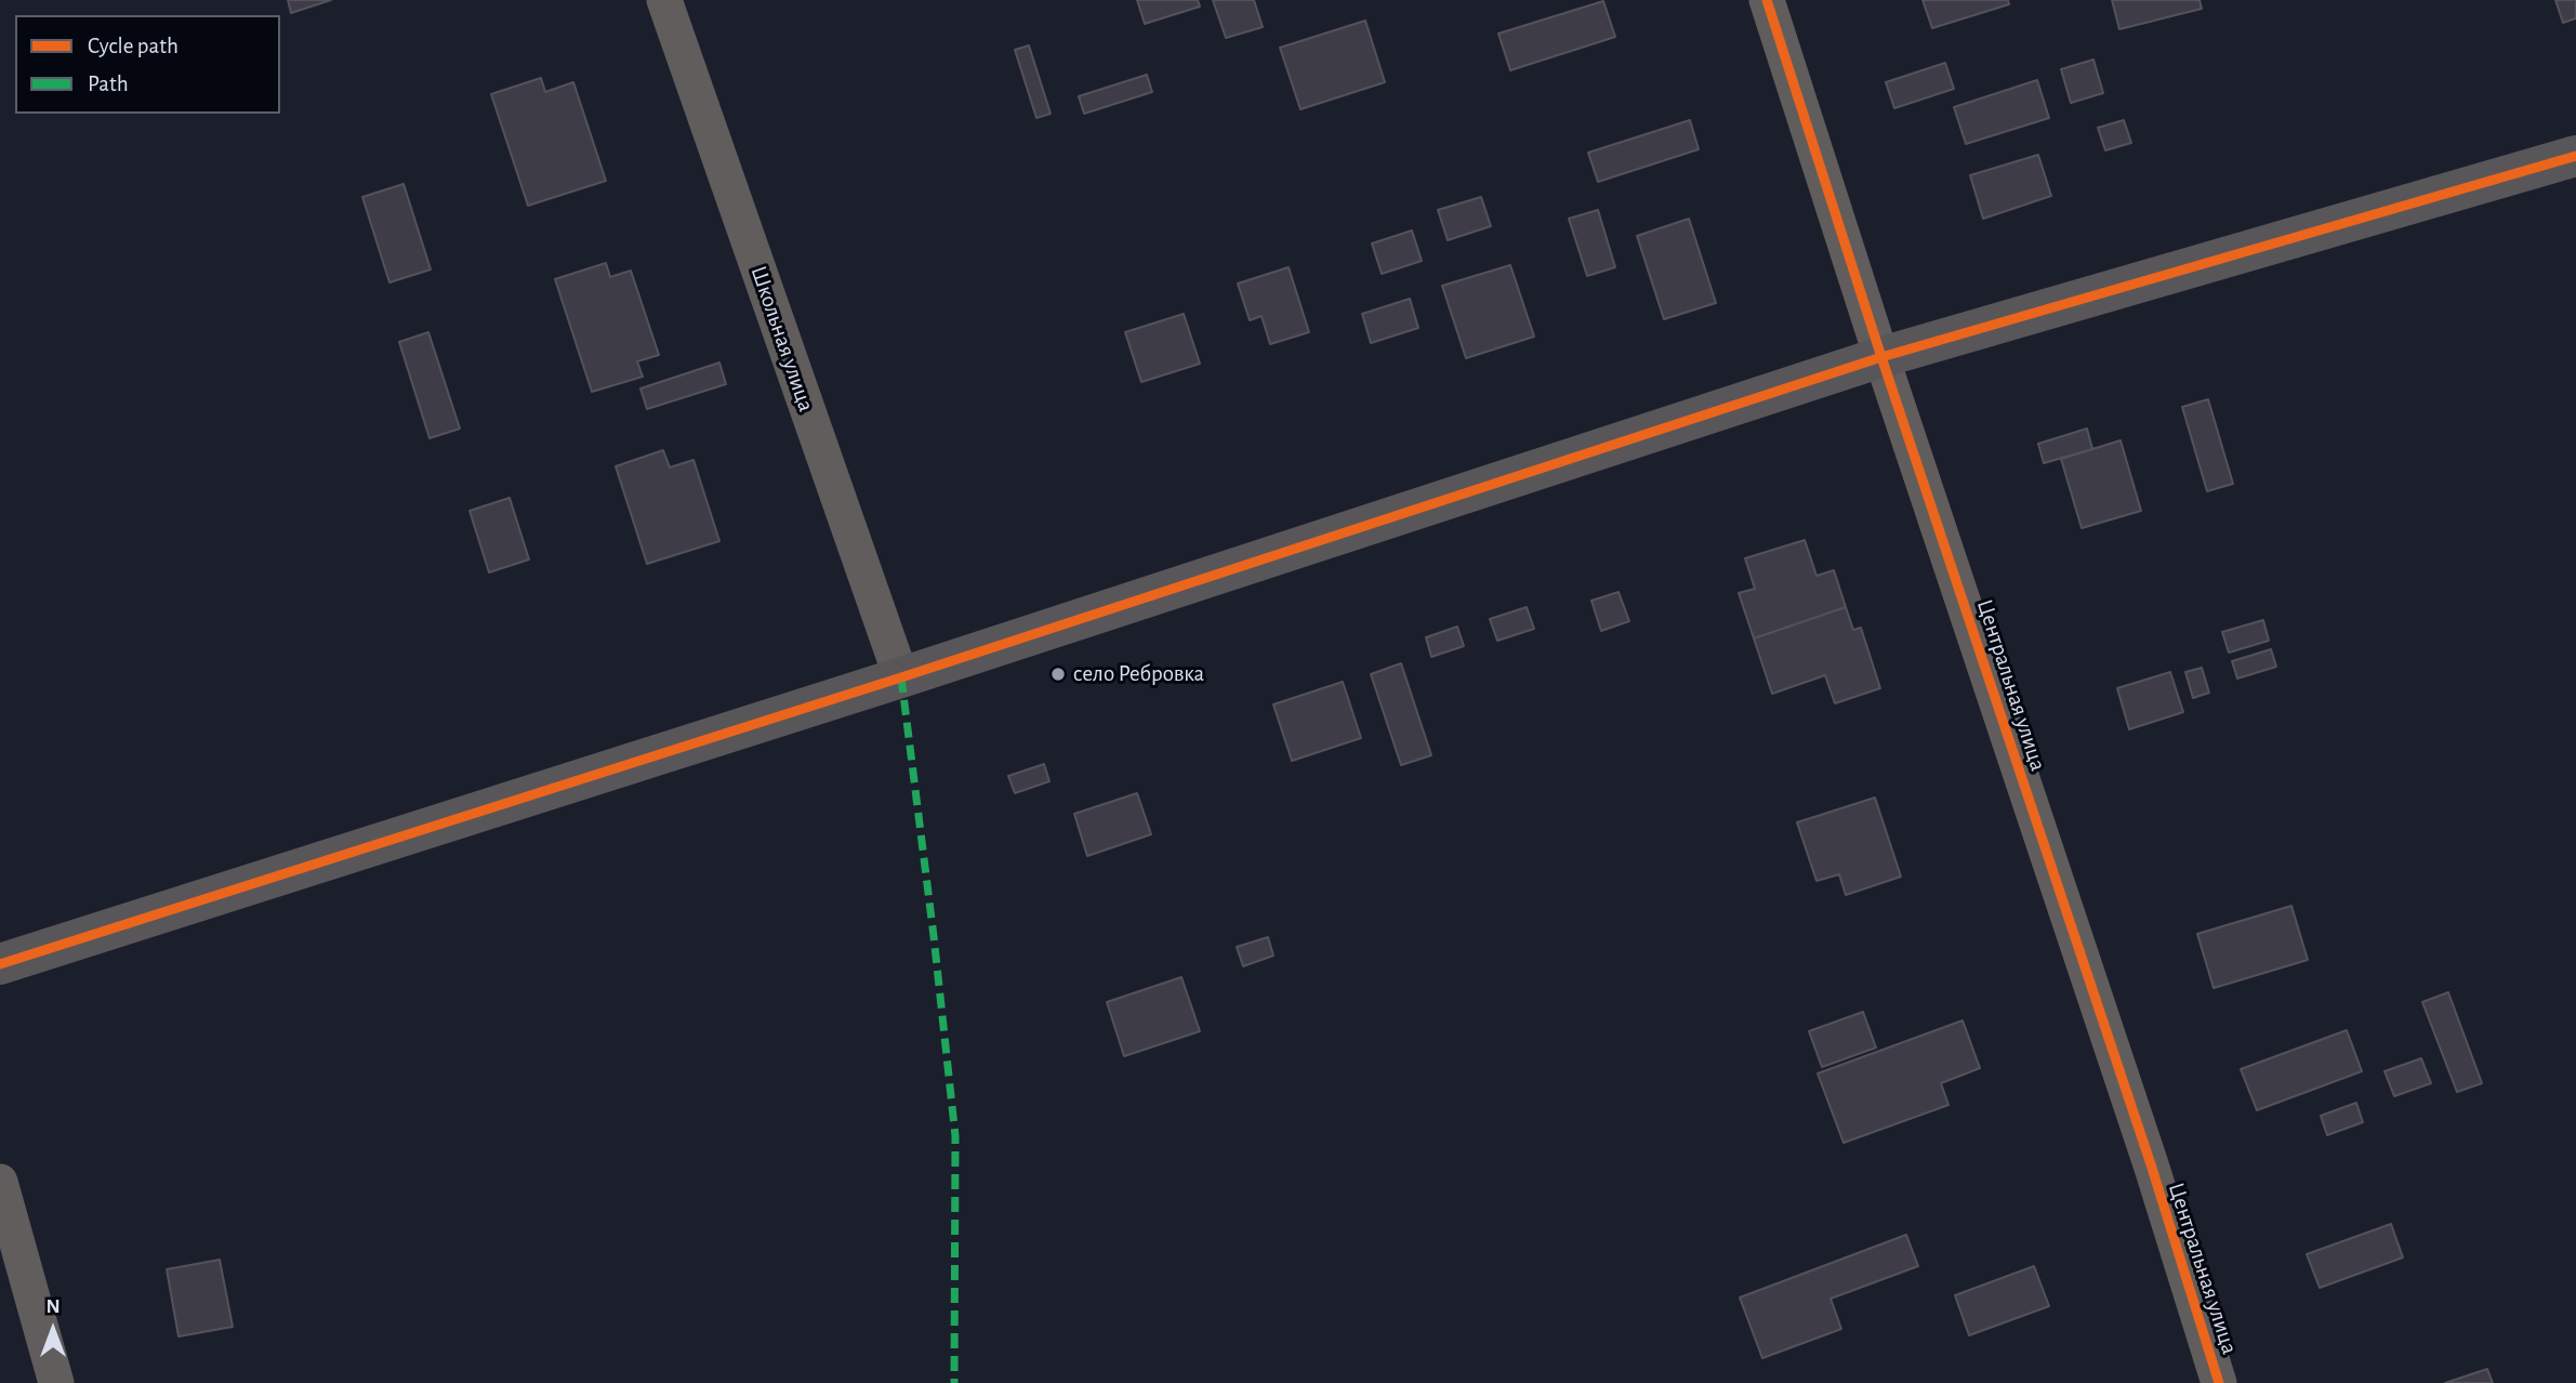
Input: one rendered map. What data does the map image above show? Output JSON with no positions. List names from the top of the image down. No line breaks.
{"streets":{"street":["Школьная улица","Центральная улица"]},"places":["село Ребровка"],"legend":["Cycle path","Path"],"north":"top"}
